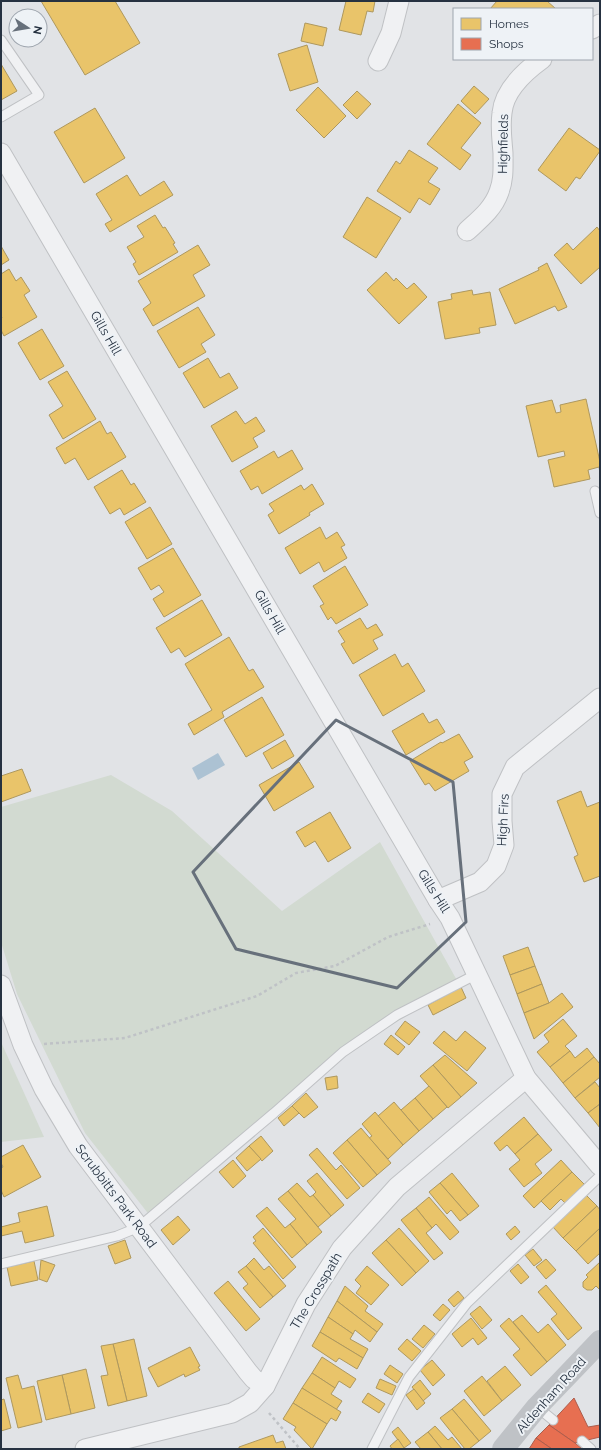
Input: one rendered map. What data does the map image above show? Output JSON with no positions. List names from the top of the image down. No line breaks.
{"streets":{"main road":["Aldenham Road"],"street":["Highfields","Gills Hill","High Firs","Scrubbitts Park Road","The Crosspath"]},"crossings":[["Gills Hill","High Firs"],["Gills Hill","The Crosspath"],["Scrubbitts Park Road","The Crosspath"]],"legend":["Homes","Shops"],"north":"right"}
